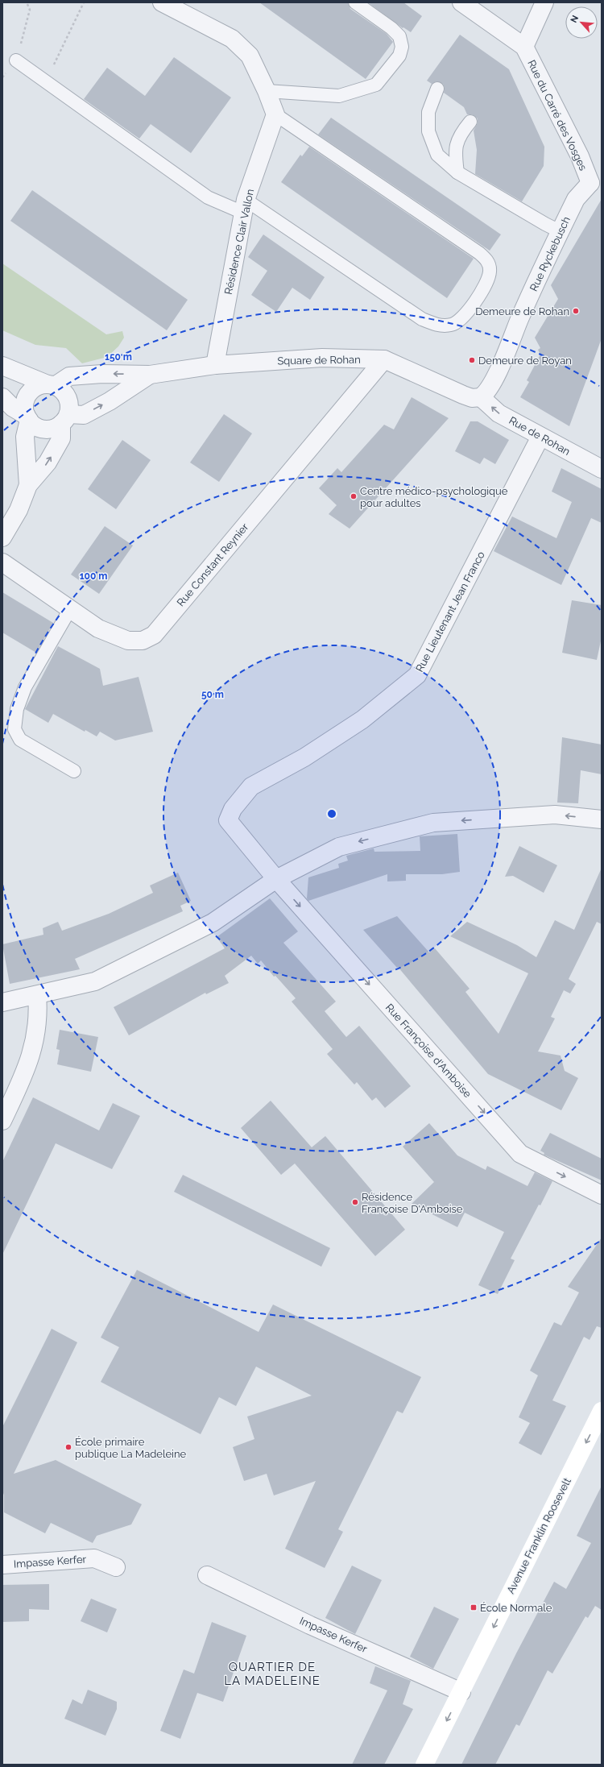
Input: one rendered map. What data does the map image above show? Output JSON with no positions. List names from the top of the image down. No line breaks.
{"streets":{"main road":["Avenue Franklin Roosevelt"],"street":["Rue du Carré des Vosges","Résidence Clair Vallon","Rue Ryckebusch","Square de Rohan","Rue de Rohan","Rue Constant Reynier","Rue Lieutenant Jean Franco","Rue Françoise d'Amboise","Impasse Kerfer"]},"crossings":[["Rue du Carré des Vosges","Rue Ryckebusch"],["Résidence Clair Vallon","Square de Rohan"],["Rue Ryckebusch","Square de Rohan"],["Rue Ryckebusch","Rue de Rohan"],["Square de Rohan","Rue de Rohan"],["Square de Rohan","Rue Constant Reynier"],["Rue de Rohan","Rue Lieutenant Jean Franco"],["Rue Lieutenant Jean Franco","Rue Françoise d'Amboise"],["Avenue Franklin Roosevelt","Impasse Kerfer"]],"one_way":["Rue de Rohan","Rue Françoise d'Amboise","Avenue Franklin Roosevelt"],"districts":["QUARTIER DE LA MADELEINE"],"places":{"other":["Demeure de Rohan","Demeure de Royan","Centre médico-psychologique pour adultes","Résidence Françoise D'Amboise","École primaire publique La Madeleine"],"transit":["École Normale"]},"north":"top left","rings":["150 m","100 m","50 m"]}
